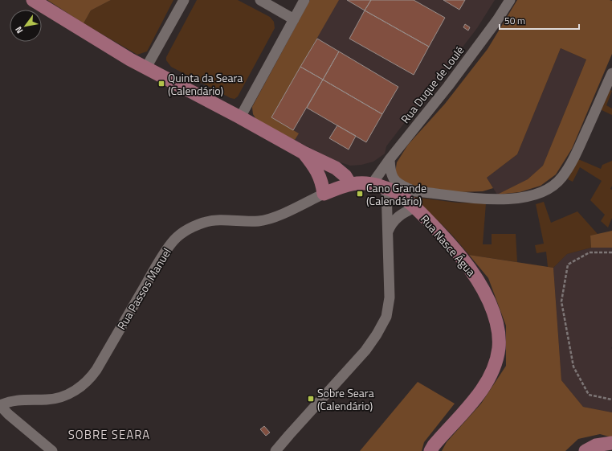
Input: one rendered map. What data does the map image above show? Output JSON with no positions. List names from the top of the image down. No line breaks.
{"streets":{"main road":["Rua Nasce Água","Rua Passos Manuel"],"street":["Rua Duque de Loulé"]},"crossings":[["Rua Duque de Loulé","Rua Passos Manuel"],["Rua Nasce Água","Rua Passos Manuel"]],"districts":["SOBRE SEARA"],"places":{"transit":["Quinta da Seara (Calendário)","Cano Grande (Calendário)","Sobre Seara (Calendário)"]},"scale_bar":"50 m","north":"bottom left"}
